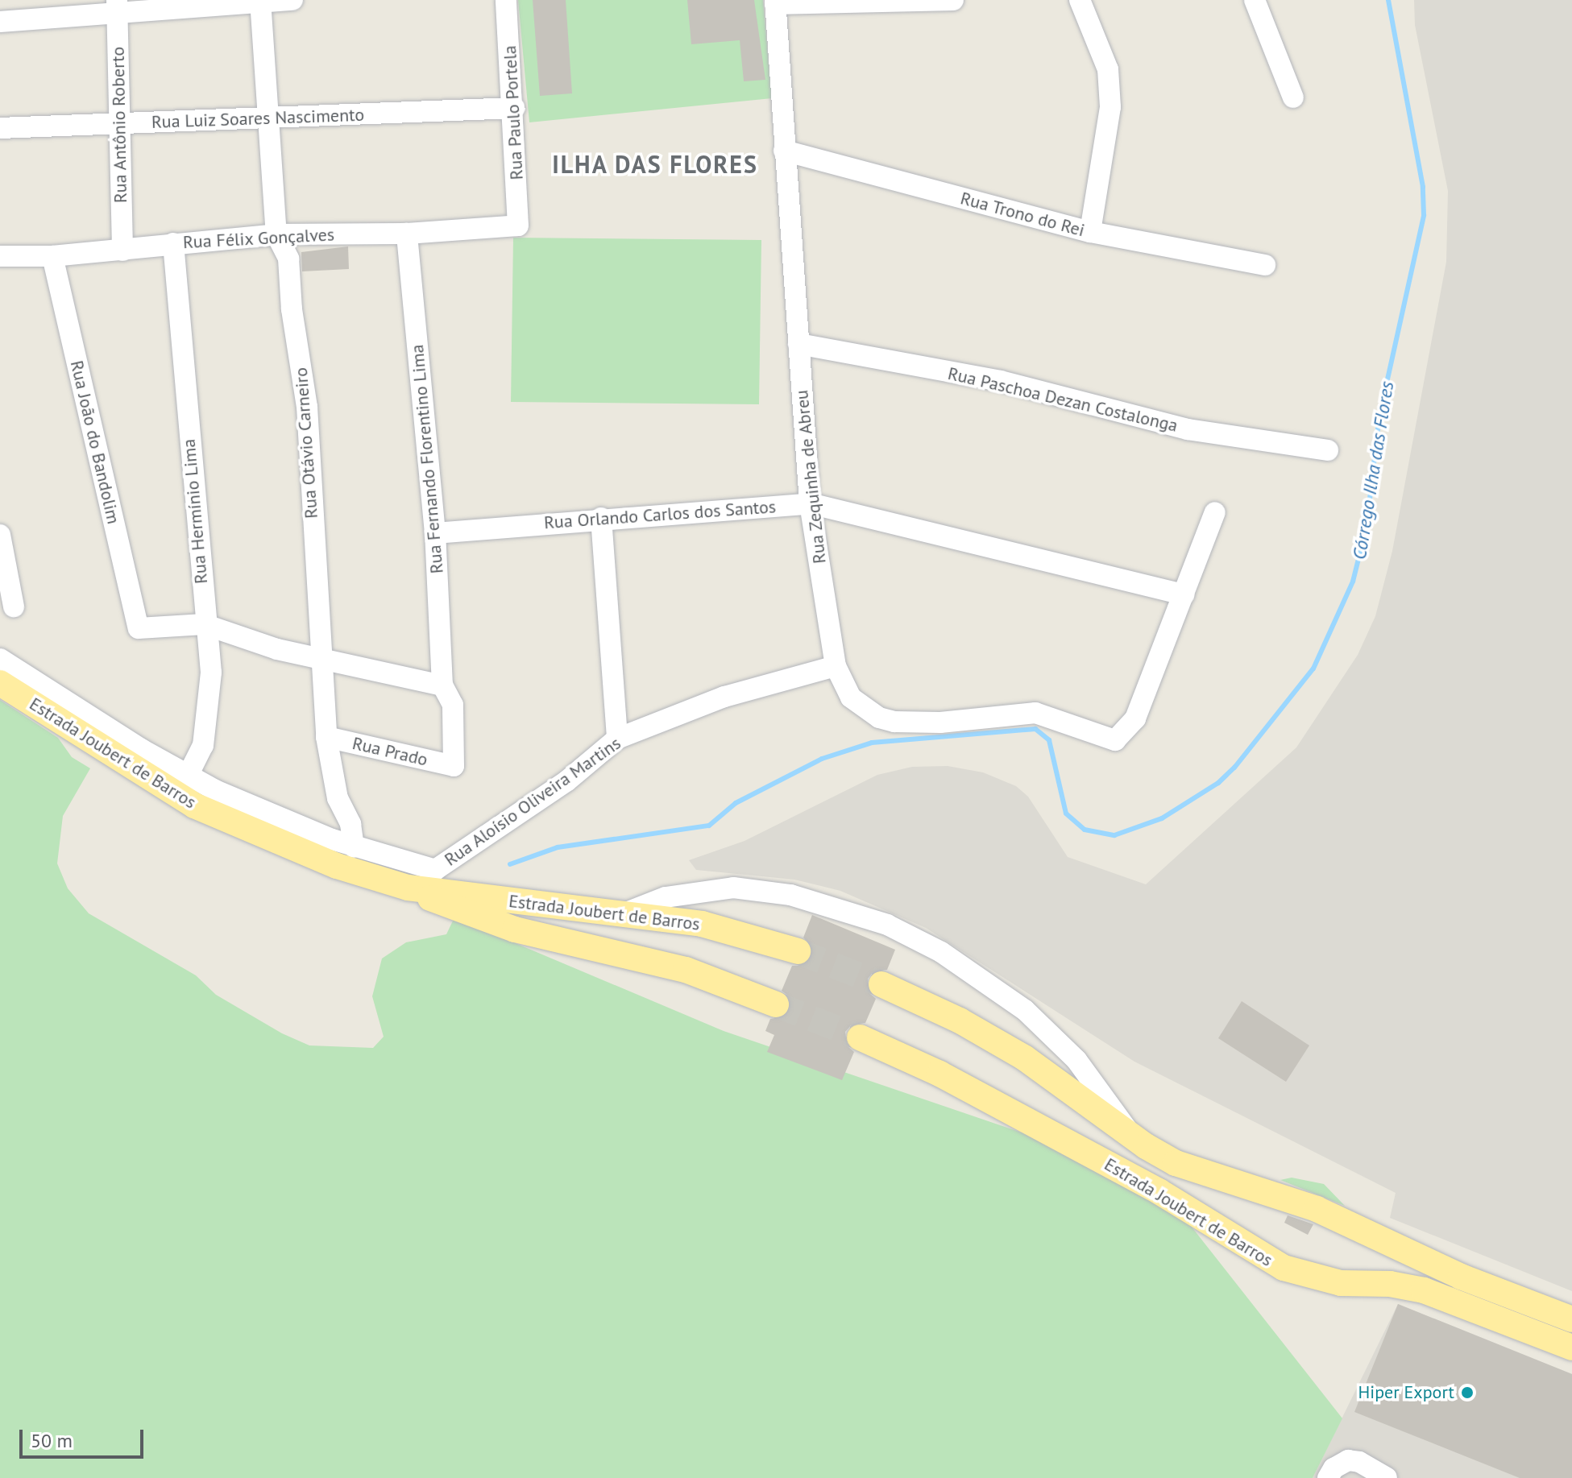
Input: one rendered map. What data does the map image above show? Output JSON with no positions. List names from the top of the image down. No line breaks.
{"streets":{"main road":["Estrada Joubert de Barros"],"street":["Rua Paulo Portela","Rua Luiz Soares Nascimento","Rua Antônio Roberto","Rua Trono do Rei","Rua Félix Gonçalves","Rua Paschoa Dezan Costalonga","Rua João do Bandolim","Rua Otávio Carneiro","Rua Fernando Florentino Lima","Rua Zequinha de Abreu","Rua Hermínio Lima","Rua Orlando Carlos dos Santos","Rua Prado","Rua Aloísio Oliveira Martins"]},"crossings":[["Rua Paulo Portela","Rua Luiz Soares Nascimento"],["Rua Paulo Portela","Rua Félix Gonçalves"],["Rua Luiz Soares Nascimento","Rua Antônio Roberto"],["Rua Luiz Soares Nascimento","Rua Otávio Carneiro"],["Rua Antônio Roberto","Rua Félix Gonçalves"],["Rua Trono do Rei","Rua Zequinha de Abreu"],["Rua Félix Gonçalves","Rua João do Bandolim"],["Rua Félix Gonçalves","Rua Otávio Carneiro"],["Rua Félix Gonçalves","Rua Fernando Florentino Lima"],["Rua Félix Gonçalves","Rua Hermínio Lima"],["Rua Paschoa Dezan Costalonga","Rua Zequinha de Abreu"],["Rua João do Bandolim","Rua Hermínio Lima"],["Rua Otávio Carneiro","Rua Prado"],["Rua Otávio Carneiro","Rua Aloísio Oliveira Martins"],["Rua Fernando Florentino Lima","Rua Orlando Carlos dos Santos"],["Rua Fernando Florentino Lima","Rua Prado"],["Rua Zequinha de Abreu","Rua Orlando Carlos dos Santos"],["Rua Zequinha de Abreu","Rua Aloísio Oliveira Martins"],["Rua Hermínio Lima","Rua Aloísio Oliveira Martins"]],"districts":["ILHA DAS FLORES"],"water":["Córrego Ilha das Flores"],"places":["Hiper Export"],"scale_bar":"50 m"}
